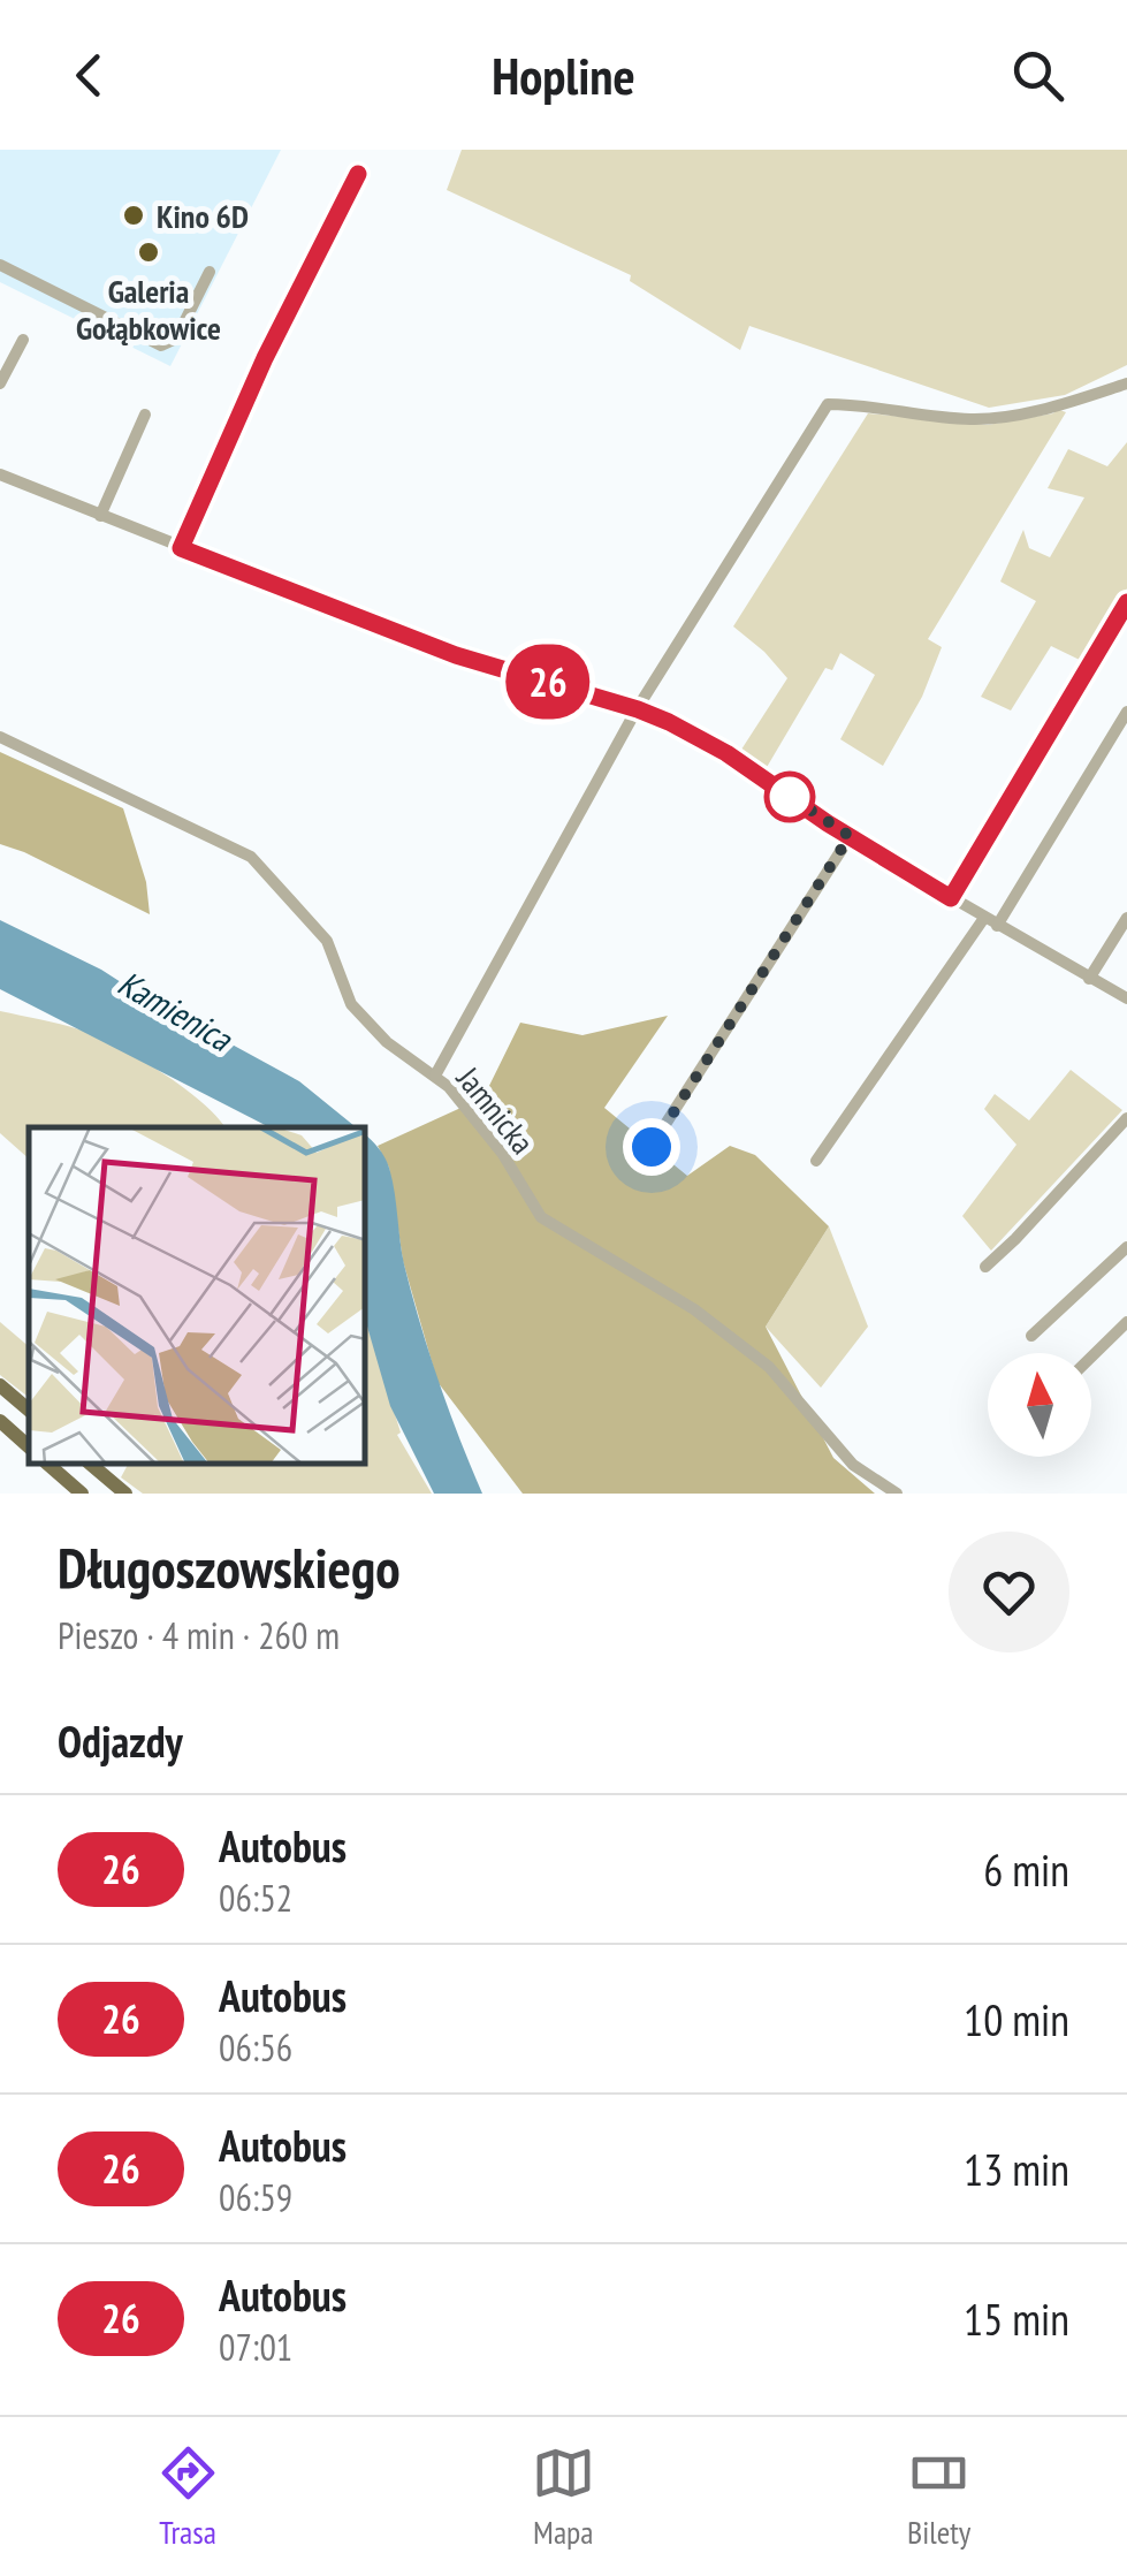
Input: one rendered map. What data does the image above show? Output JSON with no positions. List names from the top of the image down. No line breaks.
{"streets":{"street":["Jamnicka"]},"water":["Kamienica"],"places":["Kino 6D","Galeria Gołąbkowice"],"lines":["bus line 26"],"north":"top","page":{"header":"Hopline","on_map":"26","heading":[["Długoszowskiego","Pieszo · 4 min · 260 m"],"Odjazdy"],"list":[{"mark":"26","name":"Autobus","note":"06:52","value":"6 min"},{"mark":"26","name":"Autobus","note":"06:56","value":"10 min"},{"mark":"26","name":"Autobus","note":"06:59","value":"13 min"},{"mark":"26","name":"Autobus","note":"07:01","value":"15 min"}],"tabs":["Trasa","Mapa","Bilety"]}}
